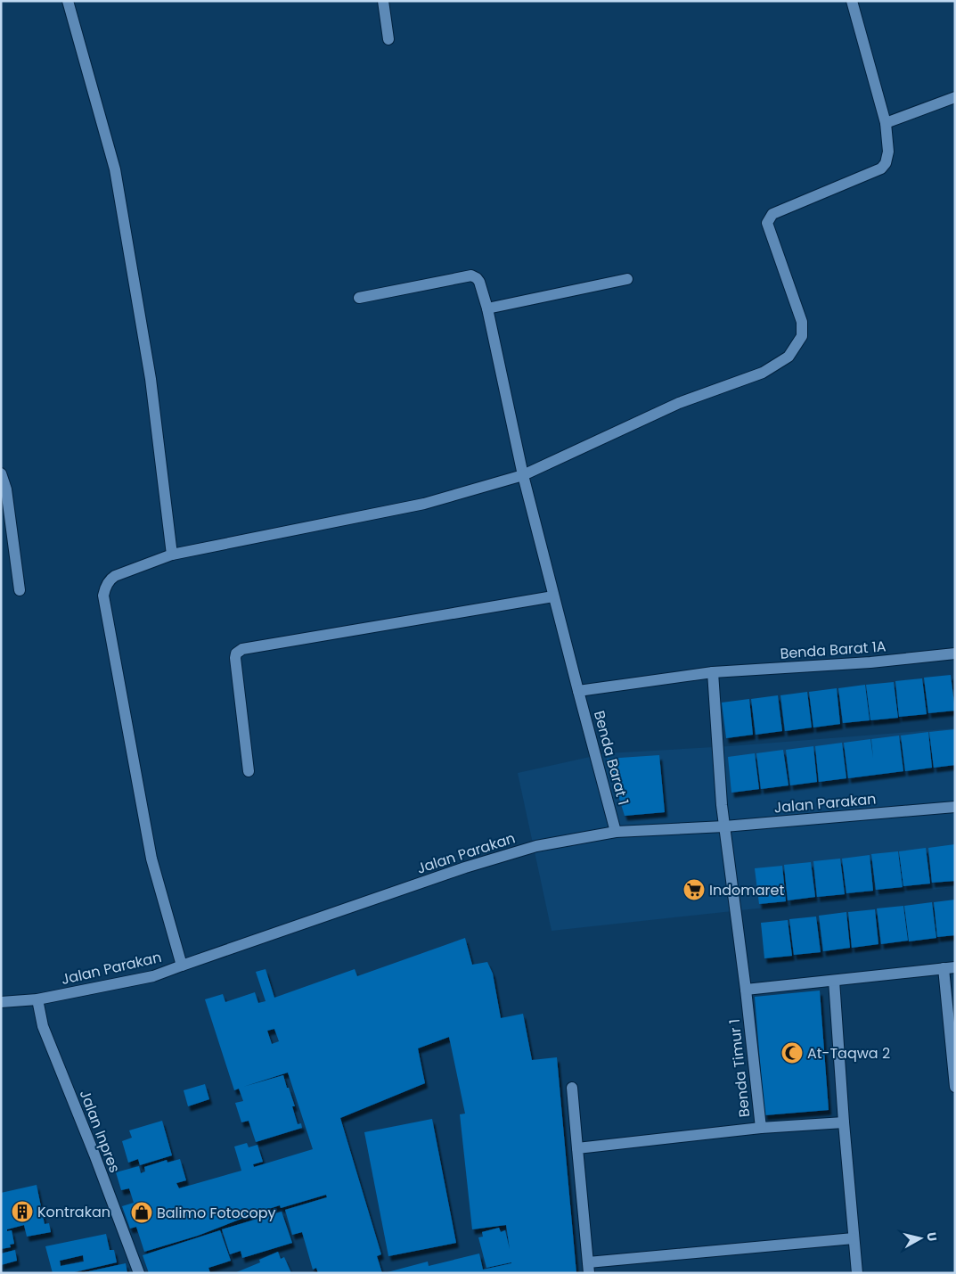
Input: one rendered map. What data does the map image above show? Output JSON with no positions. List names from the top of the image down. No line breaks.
{"streets":{"street":["Benda Barat 1A","Benda Barat 1","Jalan Parakan","Benda Timur 1","Jalan Inpres"]},"crossings":[["Benda Barat 1A","Benda Barat 1"],["Benda Barat 1","Jalan Parakan"],["Jalan Parakan","Benda Timur 1"],["Jalan Parakan","Jalan Inpres"]],"places":{"supermarket":["Indomaret"],"mosque":["At-Taqwa 2"],"building":["Kontrakan"],"shop":["Balimo Fotocopy"]},"north":"right"}
